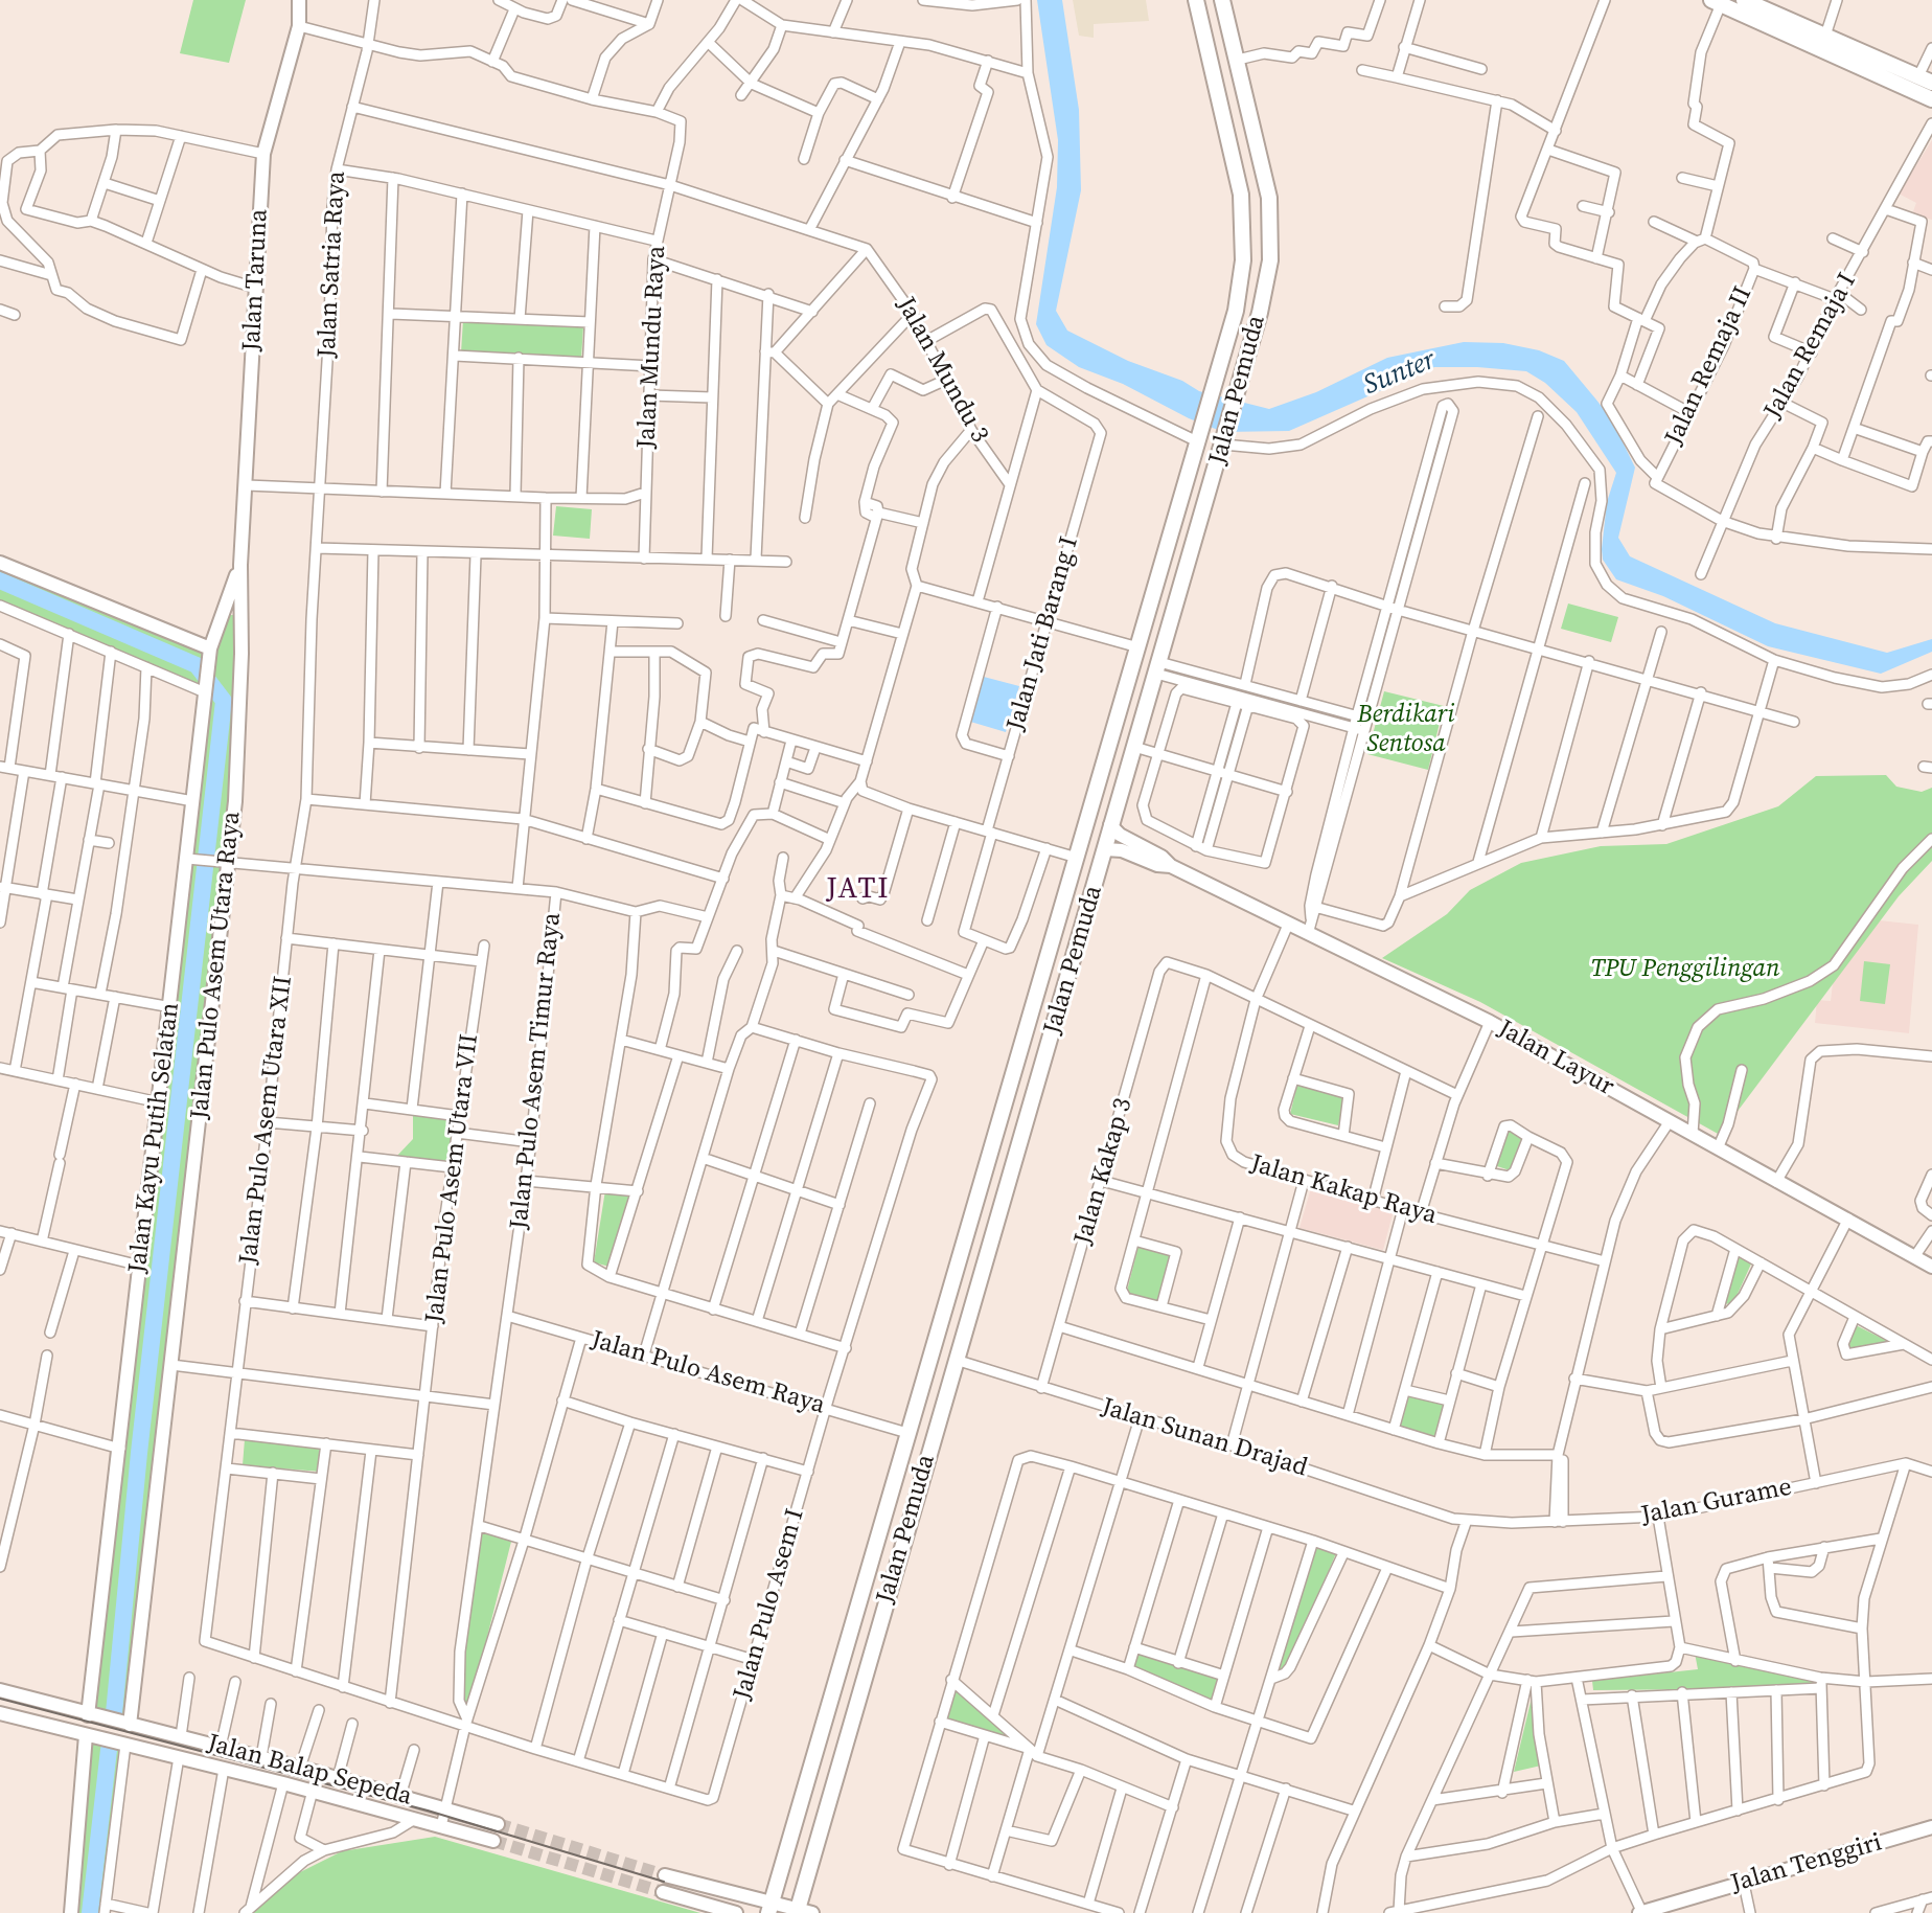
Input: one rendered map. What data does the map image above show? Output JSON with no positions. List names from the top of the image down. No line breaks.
{"streets":{"main road":["Jalan Pemuda"],"street":["Jalan Satria Raya","Jalan Taruna","Jalan Remaja I","Jalan Mundu Raya","Jalan Remaja II","Jalan Mundu 3","Jalan Jati Barang I","Jalan Pulo Asem Utara Raya","Jalan Layur","Jalan Pulo Asem Timur Raya","Jalan Pulo Asem Utara XII","Jalan Kayu Putih Selatan","Jalan Kakap 3","Jalan Pulo Asem Utara VII","Jalan Kakap Raya","Jalan Pulo Asem Raya","Jalan Sunan Drajad","Jalan Gurame","Jalan Pulo Asem I","Jalan Balap Sepeda","Jalan Tenggiri"]},"crossings":[["Jalan Satria Raya","Jalan Pulo Asem Utara XII"],["Jalan Taruna","Jalan Pulo Asem Utara Raya"],["Jalan Taruna","Jalan Kayu Putih Selatan"],["Jalan Pemuda","Jalan Layur"],["Jalan Pemuda","Jalan Pulo Asem Raya"],["Jalan Pemuda","Jalan Sunan Drajad"],["Jalan Pulo Asem Utara Raya","Jalan Pulo Asem Timur Raya"],["Jalan Pulo Asem Utara Raya","Jalan Kayu Putih Selatan"],["Jalan Pulo Asem Utara Raya","Jalan Balap Sepeda"],["Jalan Layur","Jalan Kakap Raya"],["Jalan Pulo Asem Timur Raya","Jalan Pulo Asem Utara XII"],["Jalan Pulo Asem Timur Raya","Jalan Kayu Putih Selatan"],["Jalan Pulo Asem Timur Raya","Jalan Pulo Asem Raya"],["Jalan Kayu Putih Selatan","Jalan Balap Sepeda"],["Jalan Kakap 3","Jalan Sunan Drajad"],["Jalan Pulo Asem Raya","Jalan Pulo Asem I"],["Jalan Sunan Drajad","Jalan Gurame"]],"districts":["JATI"],"water":["Sunter"],"parks":["Berdikari Sentosa","TPU Penggilingan"]}
